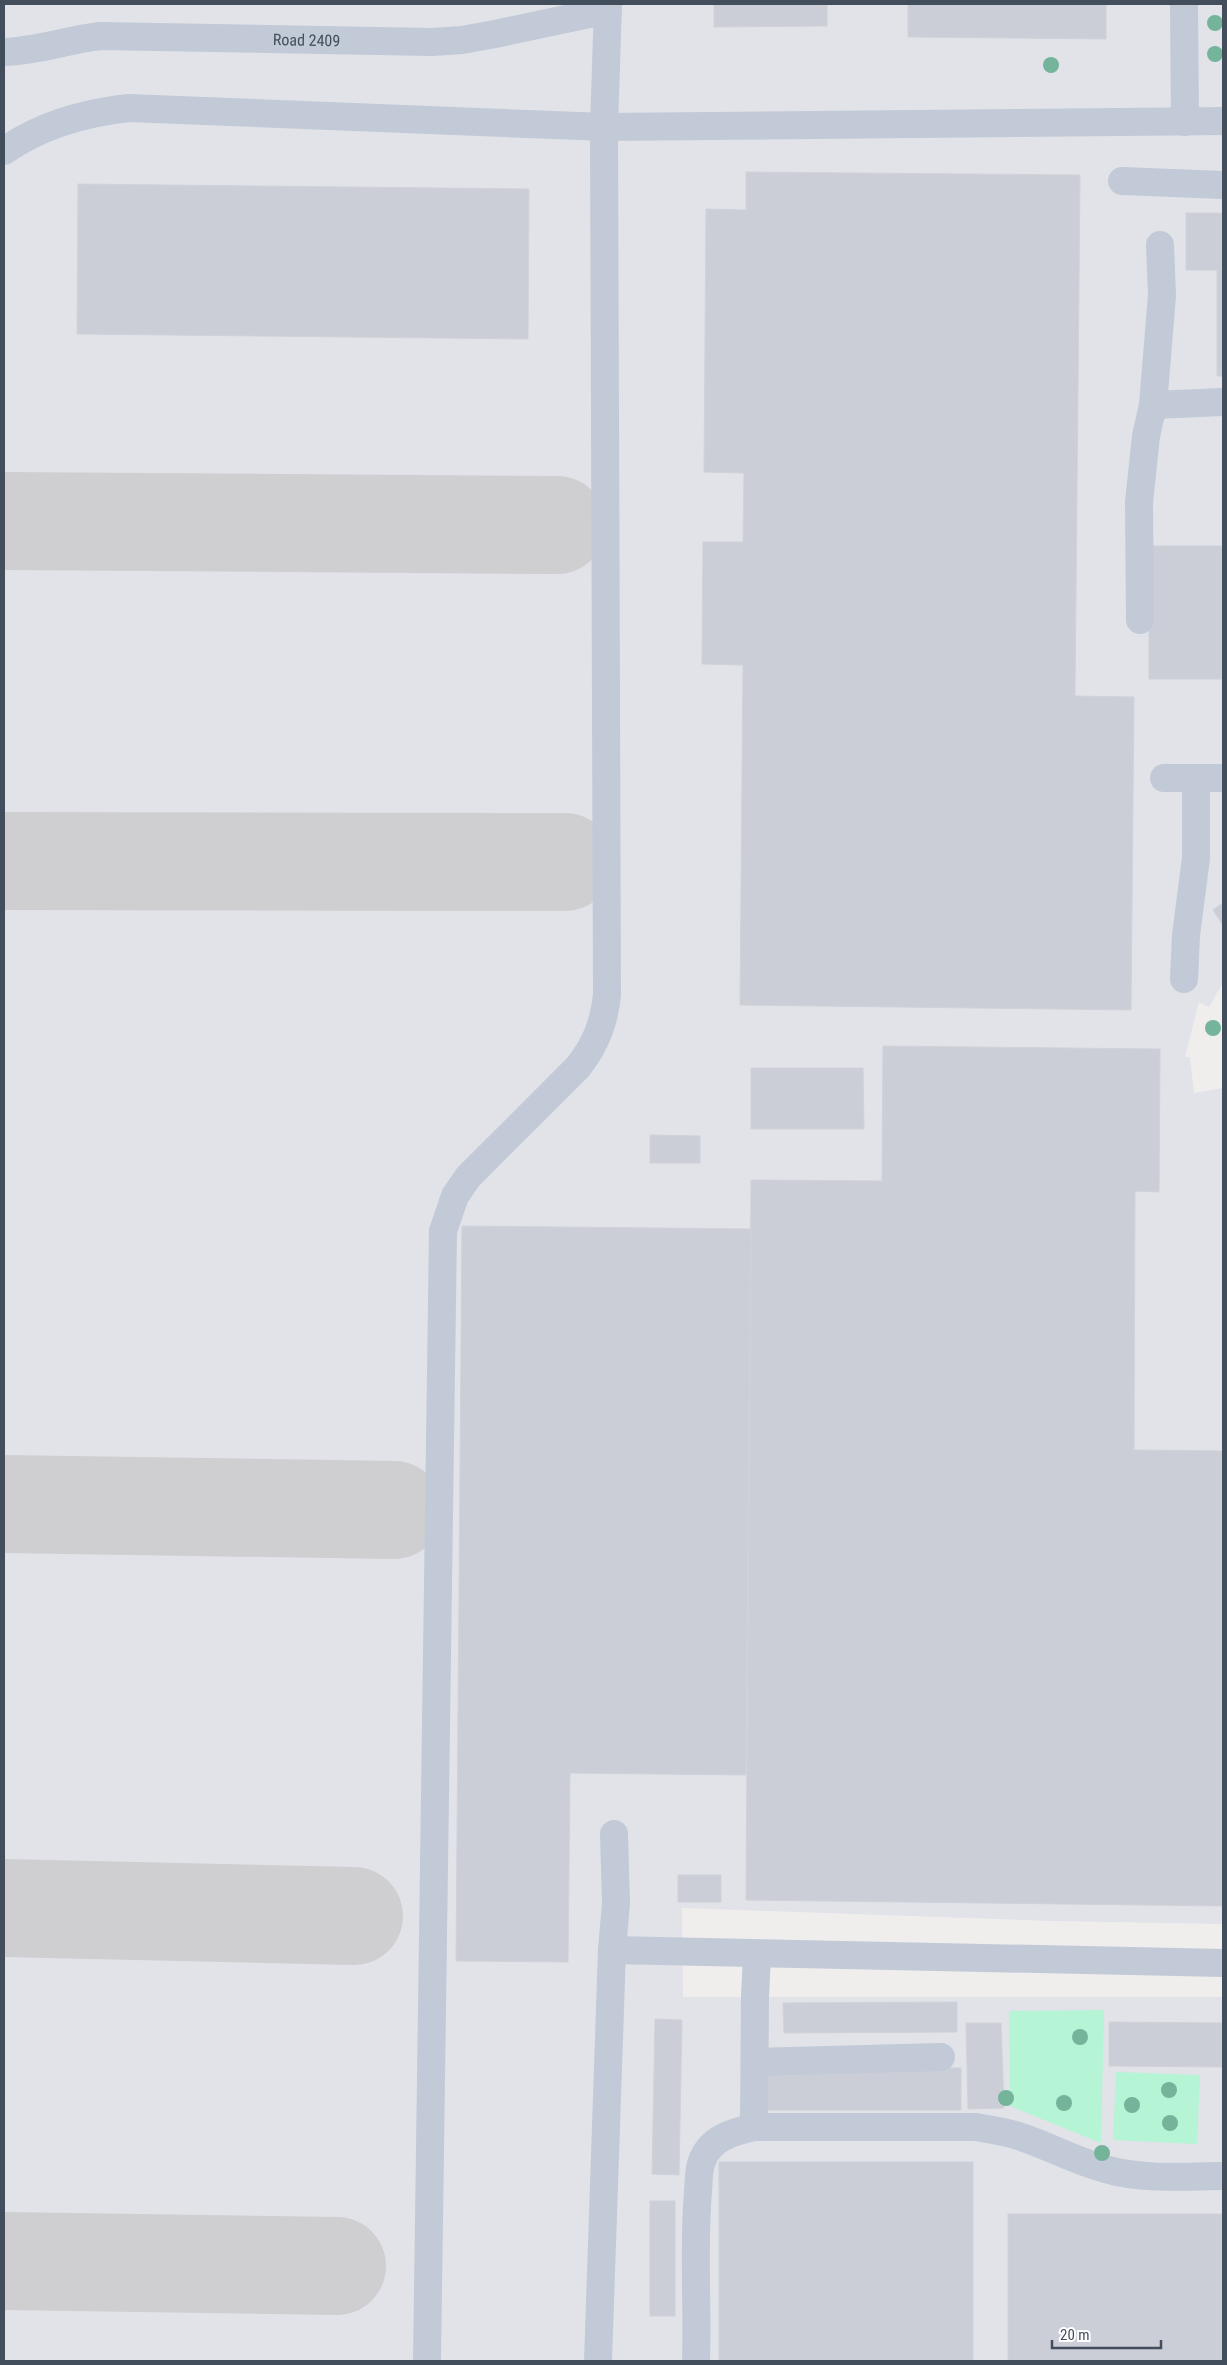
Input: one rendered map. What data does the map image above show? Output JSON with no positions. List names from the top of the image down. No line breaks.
{"streets":{"lane":["Road 2409"]},"scale_bar":"20 m"}
